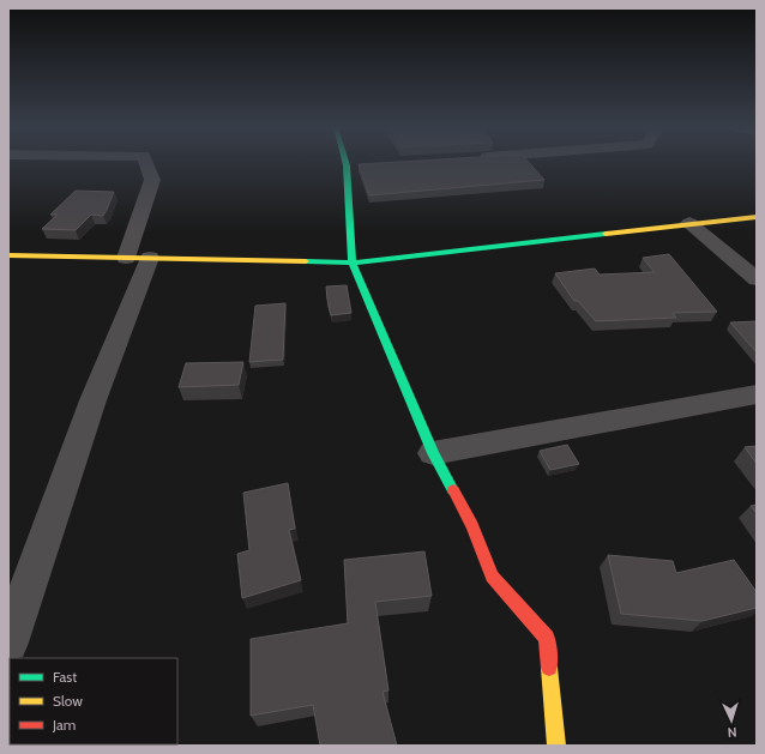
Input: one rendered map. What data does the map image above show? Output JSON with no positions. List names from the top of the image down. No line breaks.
{"legend":["Fast","Slow","Jam"],"north":"bottom"}
